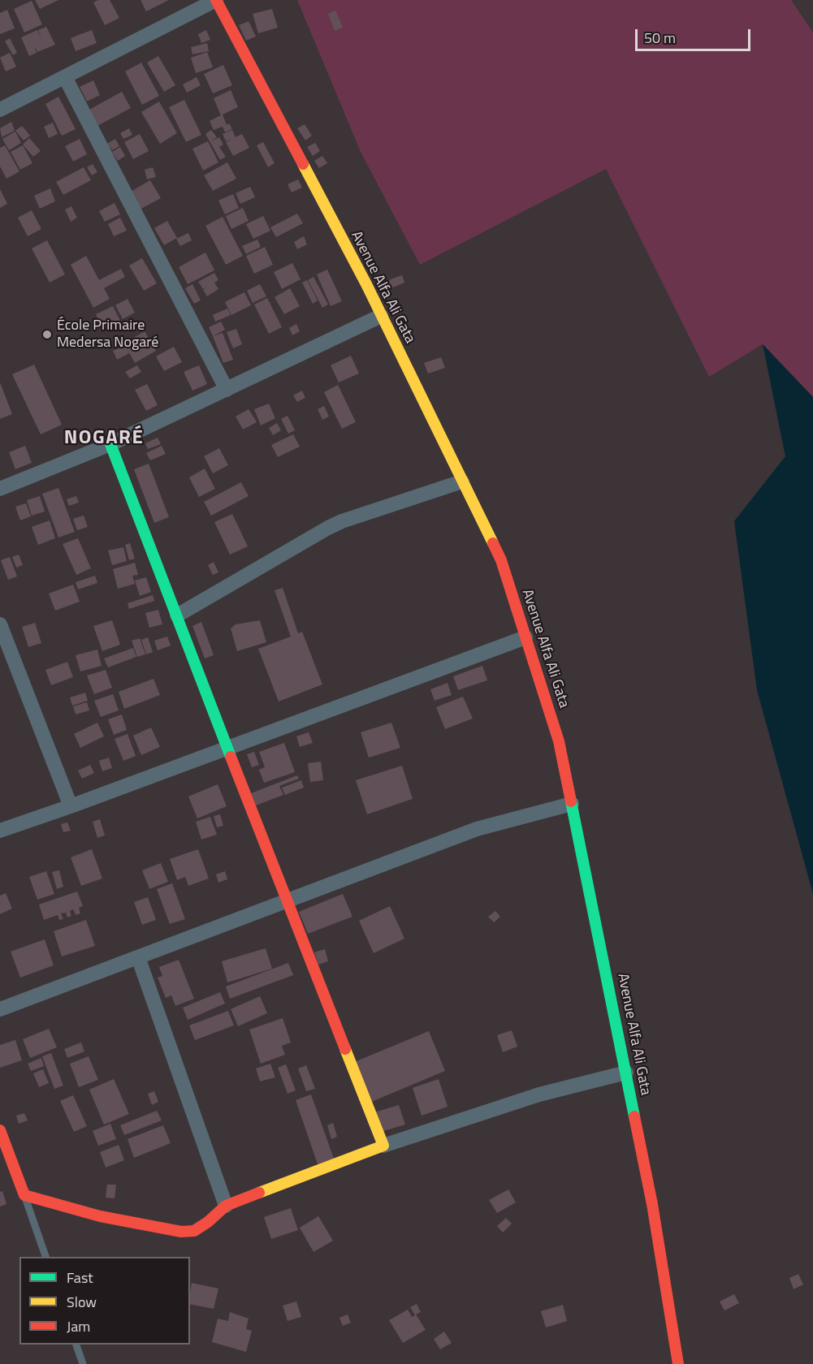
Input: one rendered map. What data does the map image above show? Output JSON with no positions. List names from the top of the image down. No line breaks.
{"streets":{"street":["Avenue Alfa Ali Gata"]},"districts":["NOGARÉ"],"places":["École Primaire Medersa Nogaré"],"legend":["Fast","Slow","Jam"],"scale_bar":"50 m"}
